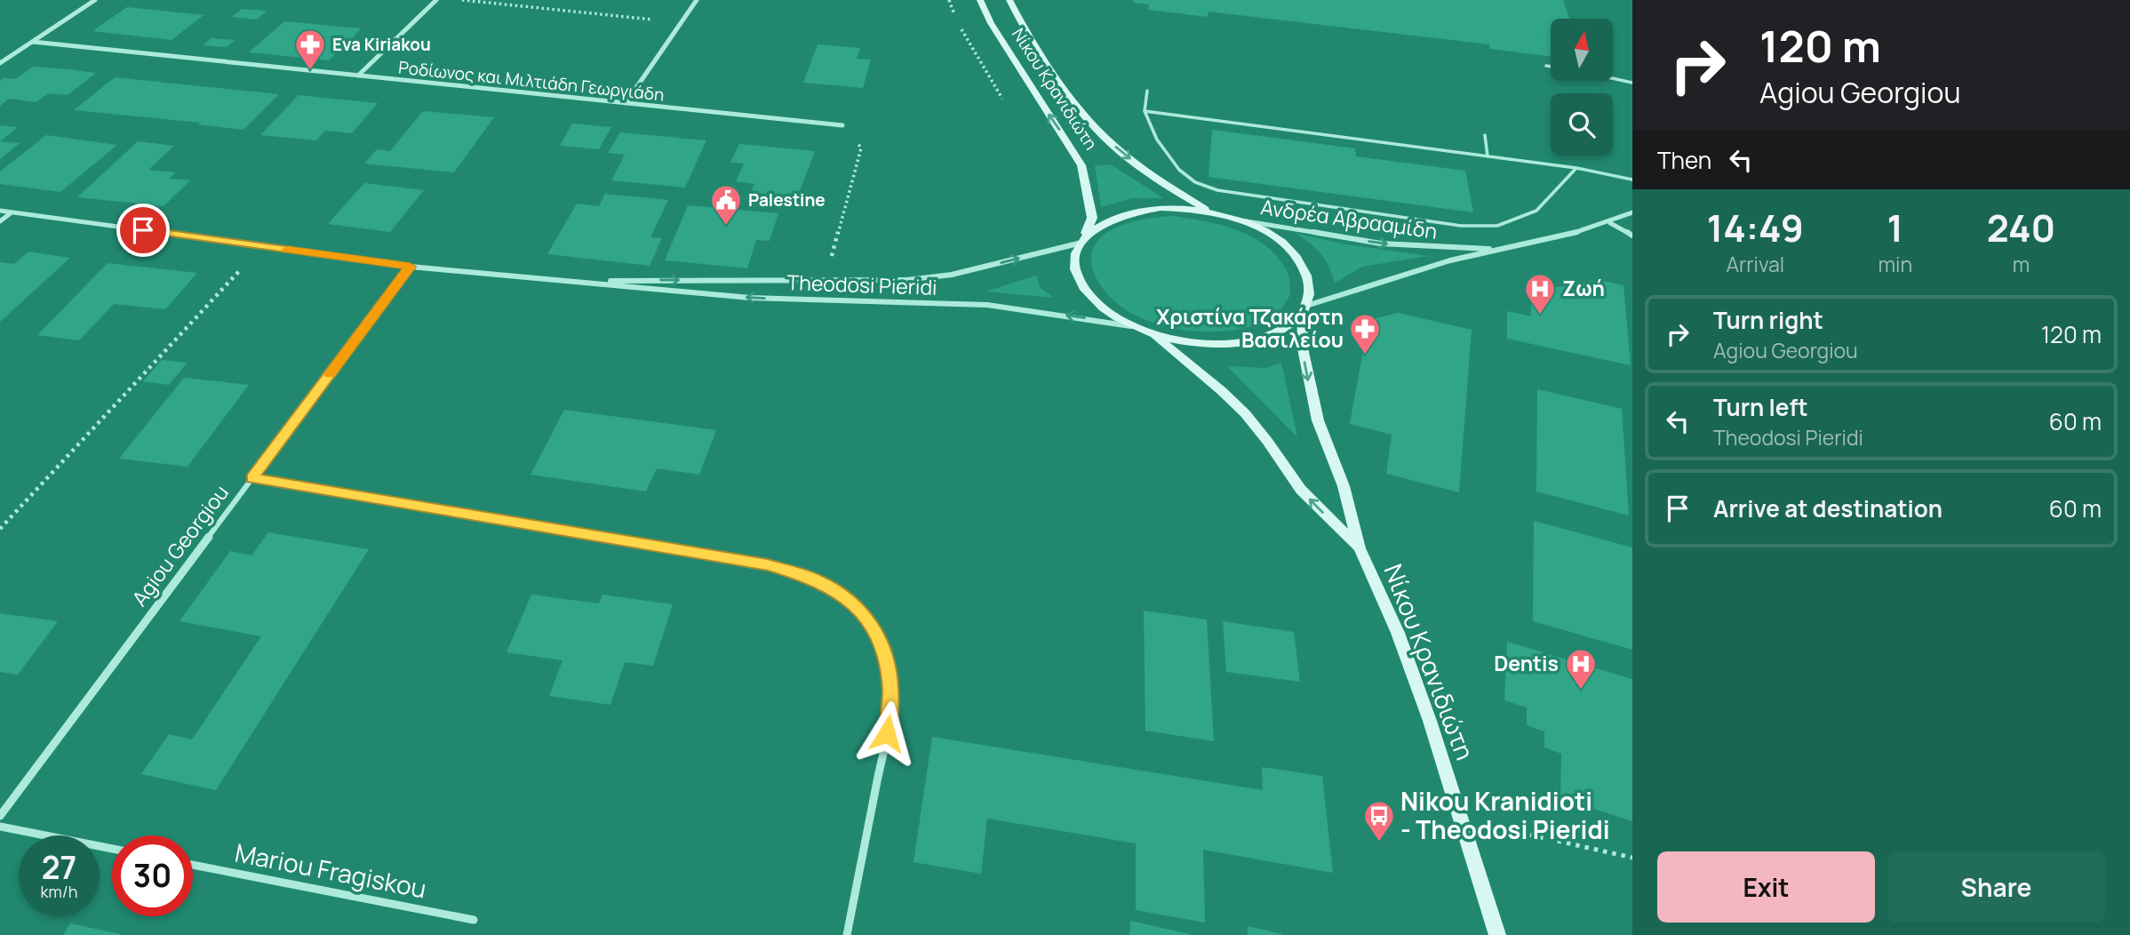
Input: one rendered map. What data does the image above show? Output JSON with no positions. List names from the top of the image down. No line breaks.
{"streets":{"main road":["Νίκου Κρανιδιώτη"],"street":["Ροδίωνος και Μιλτιάδη Γεωργιάδη","Ανδρέα Αβρααμίδη","Theodosi Pieridi","Agiou Georgiou","Mariou Fragiskou"]},"crossings":[["Νίκου Κρανιδιώτη","Ανδρέα Αβρααμίδη"],["Νίκου Κρανιδιώτη","Theodosi Pieridi"],["Ανδρέα Αβρααμίδη","Theodosi Pieridi"],["Theodosi Pieridi","Agiou Georgiou"]],"places":{"pharmacy":["Eva Kiriakou","Χριστίνα Τζακάρτη Βασιλείου"],"public building":["Palestine"],"hospital":["Ζωή","Dentis"],"bus stop":["Nikou Kranidioti - Theodosi Pieridi"]},"north":"top","page":{"turn":["120 m","Agiou Georgiou"],"then":"Then","eta":["14:49","Arrival","1","min","240","m"],"list":[{"name":"Turn right","note":"Agiou Georgiou","value":"120 m"},{"name":"Turn left","note":"Theodosi Pieridi","value":"60 m"},{"name":"Arrive at destination","value":"60 m"}],"speed":"27 km/h","limit":"30","buttons":["Exit","Share"]}}
